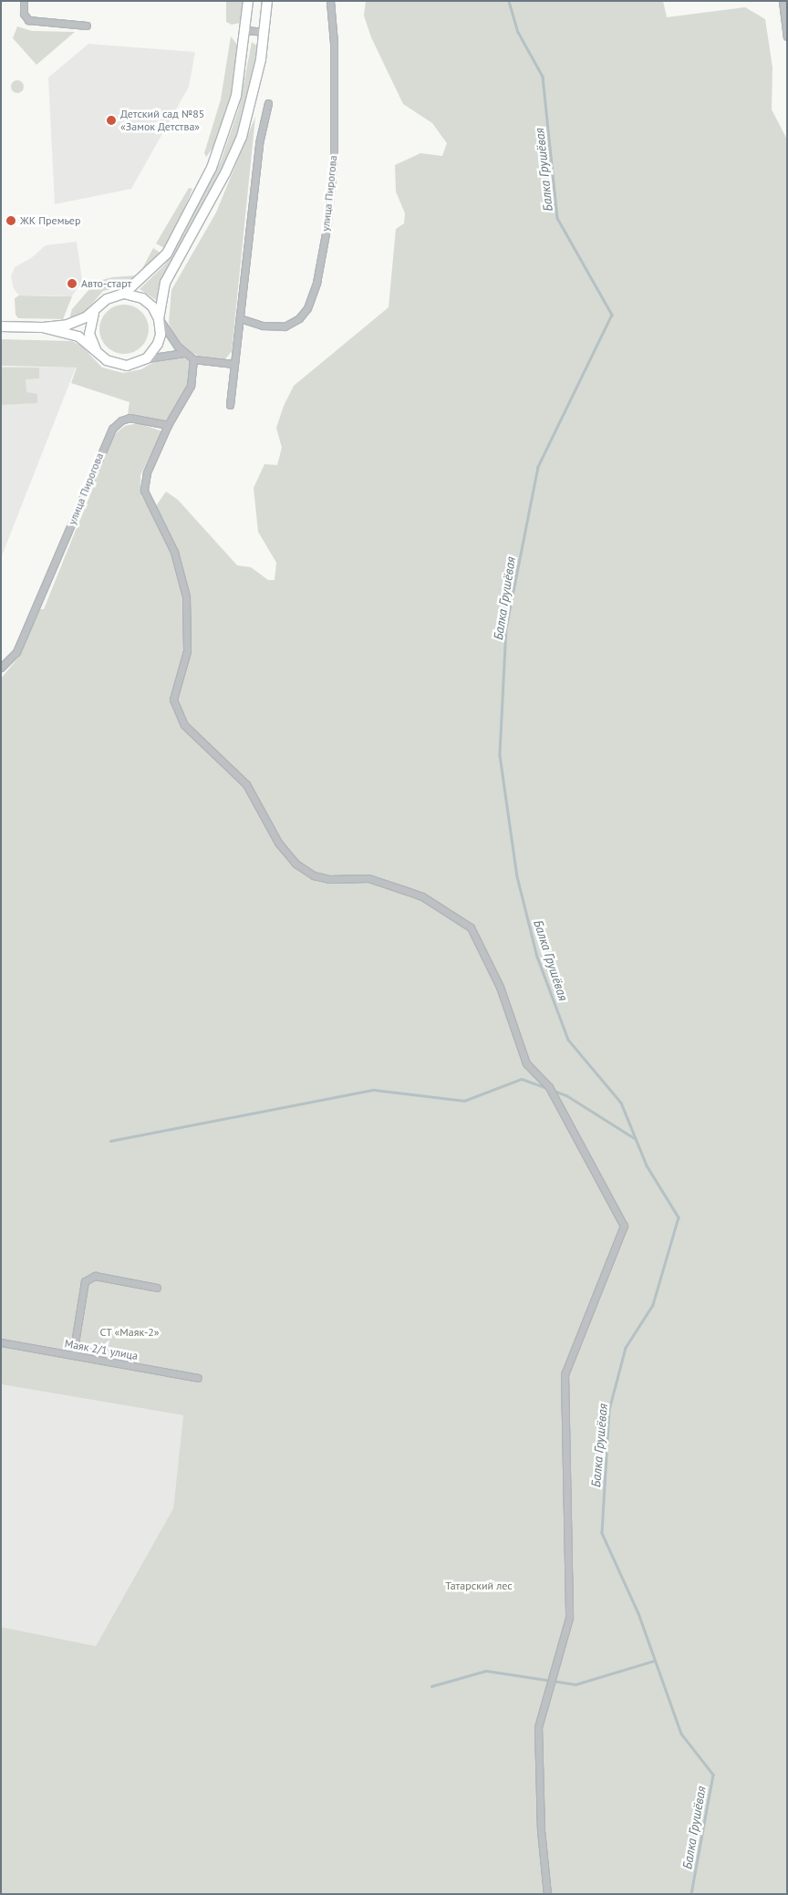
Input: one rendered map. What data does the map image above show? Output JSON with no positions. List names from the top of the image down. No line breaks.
{"streets":{"street":["улица Пирогова","Маяк 2/1 улица"]},"water":["Балка Грушёвая"],"parks":["СТ «Маяк-2»","Татарский лес"],"places":["Детский сад №85 «Замок Детства»","ЖК Премьер","Авто-старт"]}
